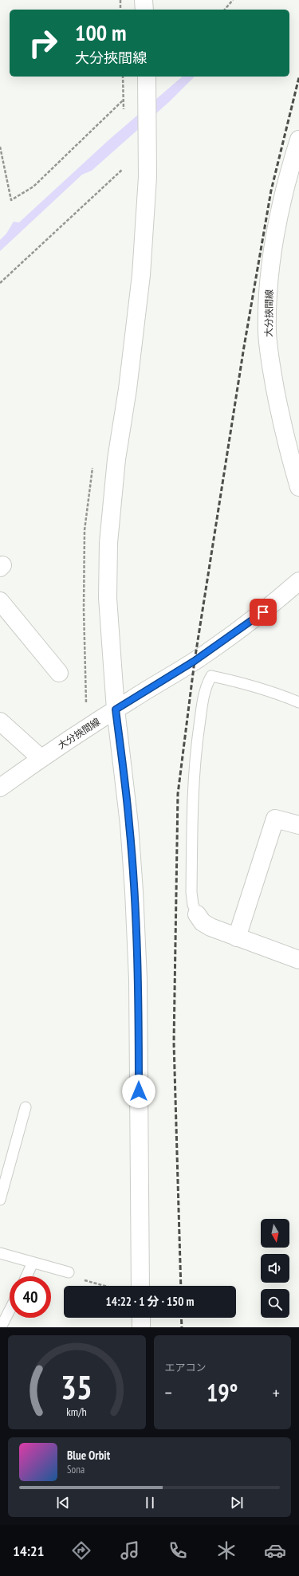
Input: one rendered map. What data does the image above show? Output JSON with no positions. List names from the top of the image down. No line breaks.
{"streets":{"street":["大分挾間線"]},"north":"bottom","page":{"turn":["100 m","大分挾間線"],"limit":"40","trip":"14:22 · 1 分 · 150 m","tile":"エアコン","heat":["−","19°","+"],"song":["Blue Orbit","Sona"],"tabs":"14:21","gauge":["35","km/h"]}}
